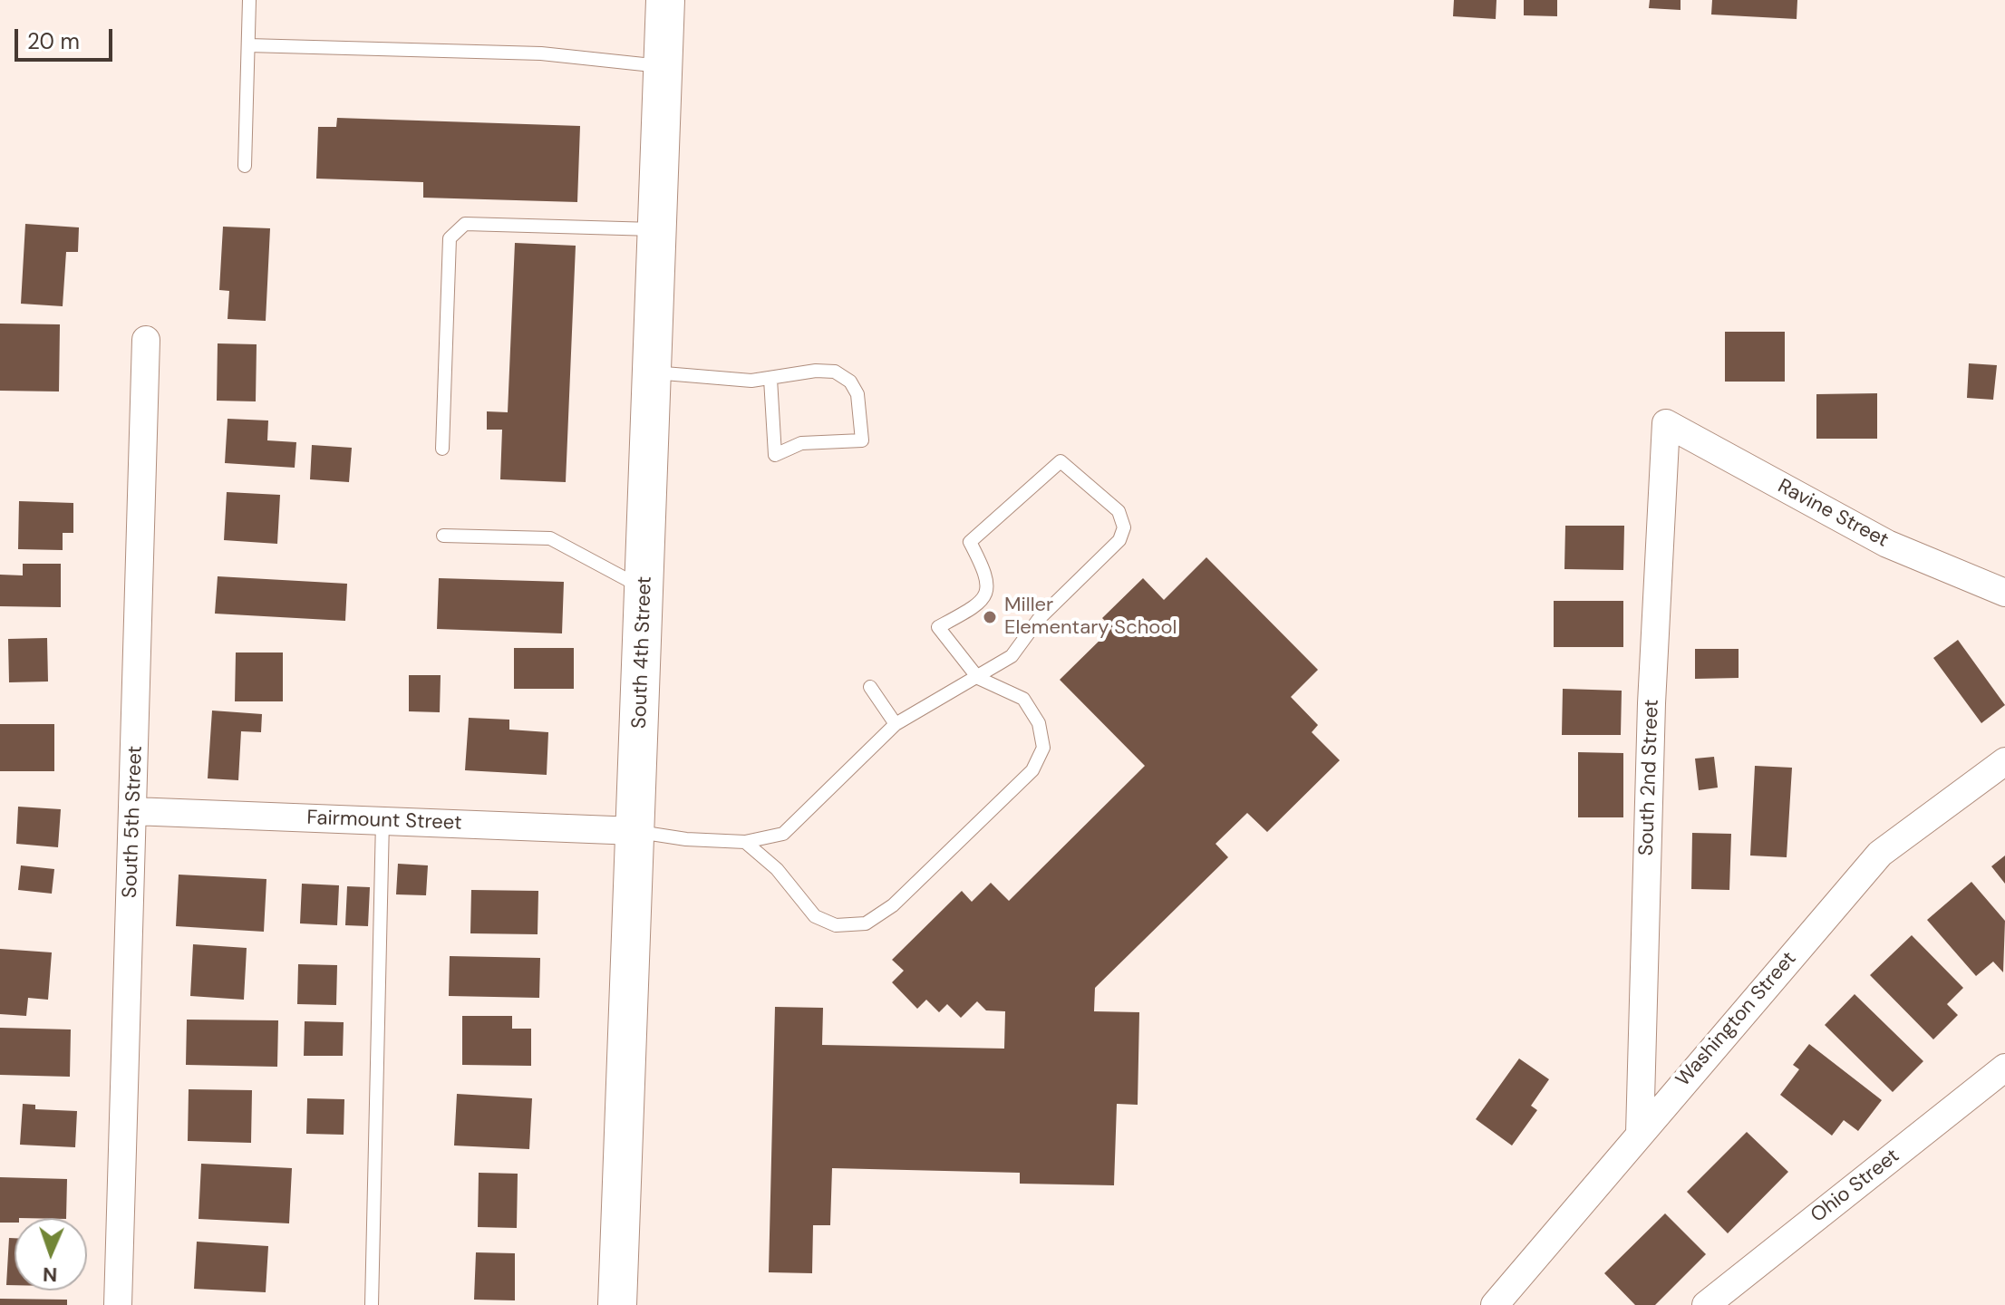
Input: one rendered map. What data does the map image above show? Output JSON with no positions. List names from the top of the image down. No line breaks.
{"streets":{"main road":["South 4th Street"],"street":["Ravine Street","South 2nd Street","Fairmount Street","South 5th Street","Washington Street","Ohio Street"]},"crossings":[["Ravine Street","South 2nd Street"],["South 4th Street","Fairmount Street"],["South 2nd Street","Washington Street"],["Fairmount Street","South 5th Street"]],"places":["Miller Elementary School"],"scale_bar":"20 m","north":"bottom"}
